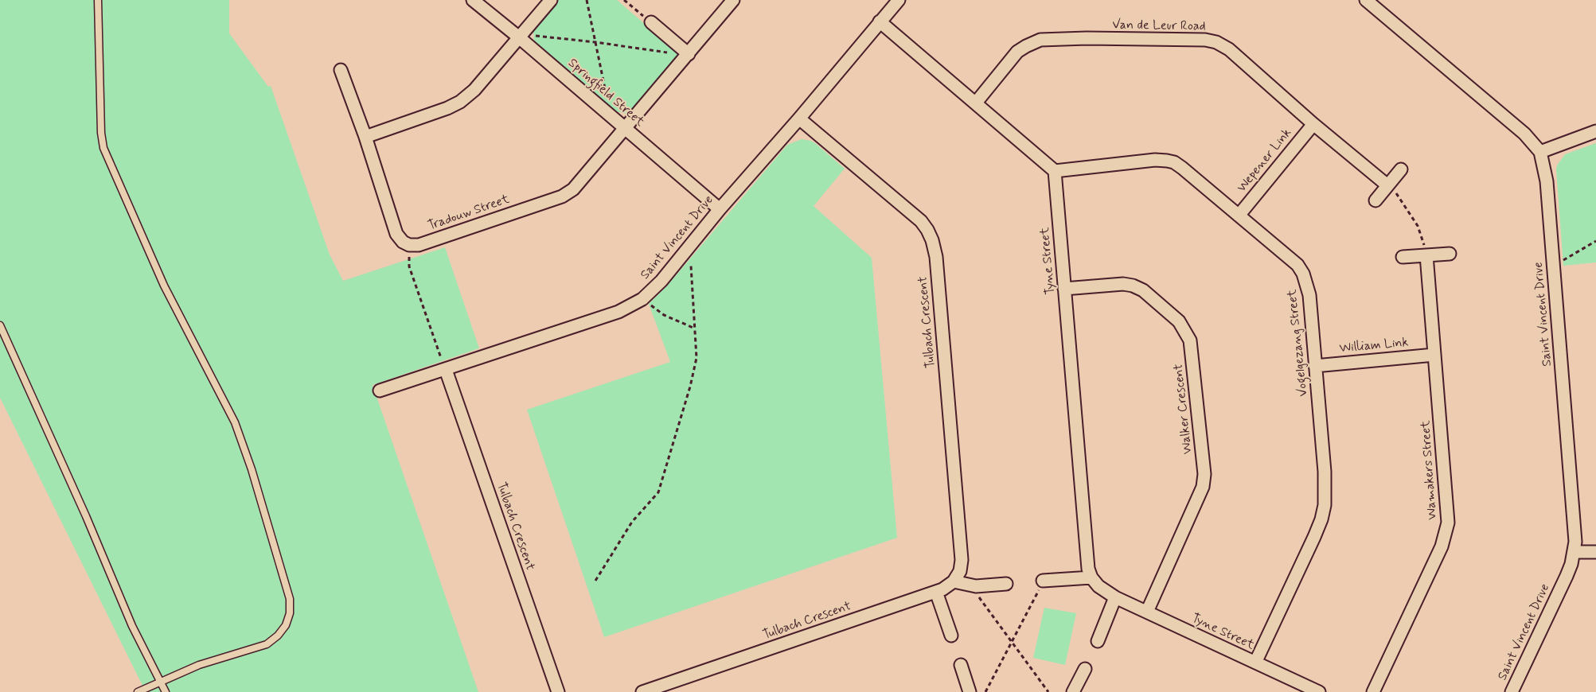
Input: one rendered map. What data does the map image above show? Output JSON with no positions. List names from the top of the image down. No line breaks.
{"streets":{"street":["Van de Leur Road","Springfield Street","Wepener Link","Tradouw Street","Saint Vincent Drive","Tyne Street","Tulbach Crescent","Vogelgezang Street","William Link","Walker Crescent","Wamakers Street"]},"crossings":[["Van de Leur Road","Wepener Link"],["Springfield Street","Tradouw Street"],["Springfield Street","Saint Vincent Drive"],["Wepener Link","Vogelgezang Street"],["Saint Vincent Drive","Tulbach Crescent"],["Tyne Street","Vogelgezang Street"],["Tyne Street","Walker Crescent"],["Vogelgezang Street","William Link"],["William Link","Wamakers Street"]]}
